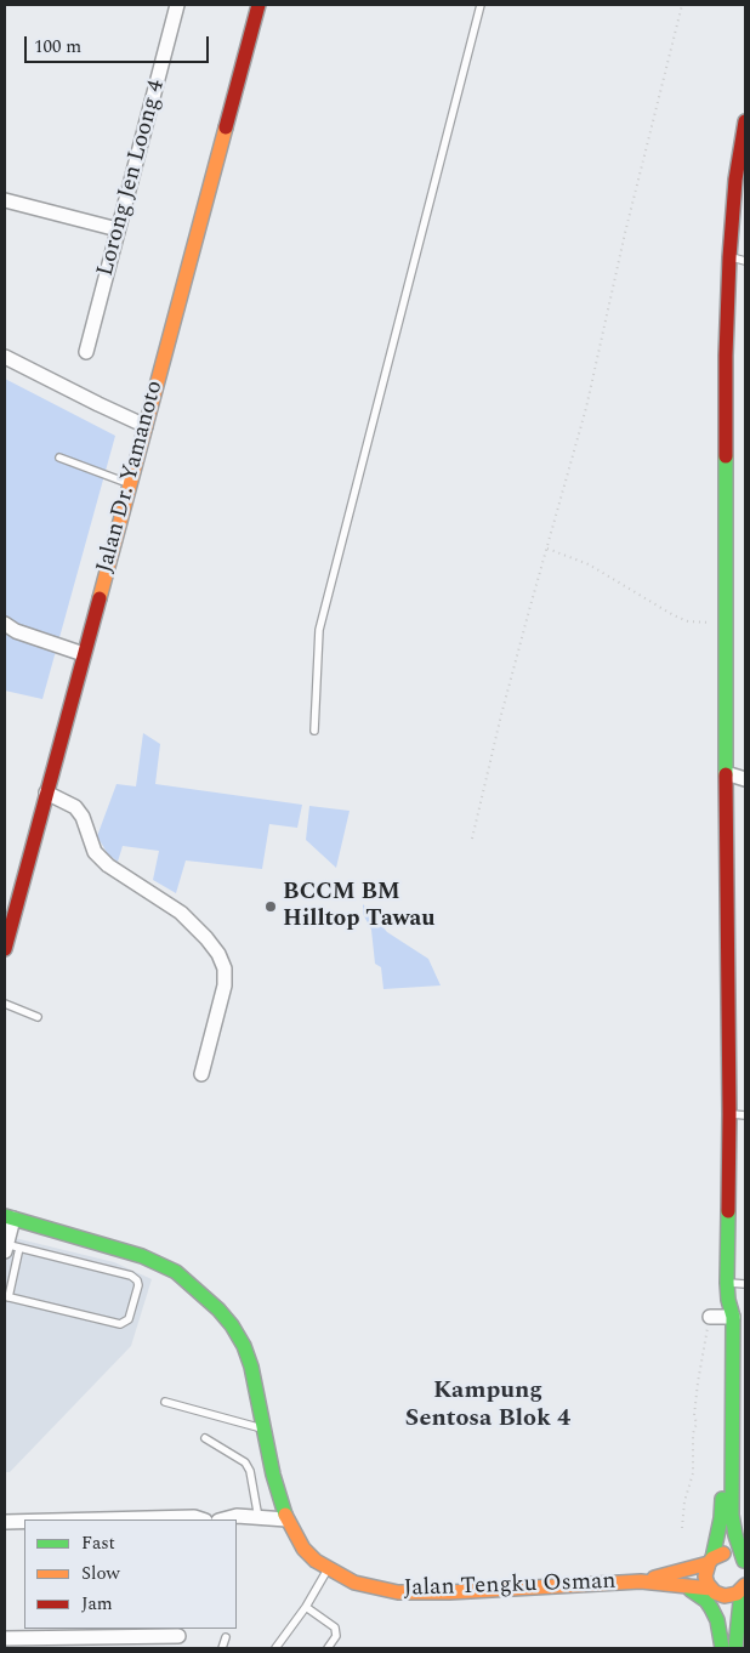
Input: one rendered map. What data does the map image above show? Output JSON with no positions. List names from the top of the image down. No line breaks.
{"streets":{"main road":["Jalan Dr. Yamanoto","Jalan Tengku Osman"],"street":["Lorong Jen Loong 4"]},"districts":["Kampung Sentosa Blok 4"],"places":["BCCM BM Hilltop Tawau"],"legend":["Fast","Slow","Jam"],"scale_bar":"100 m"}
